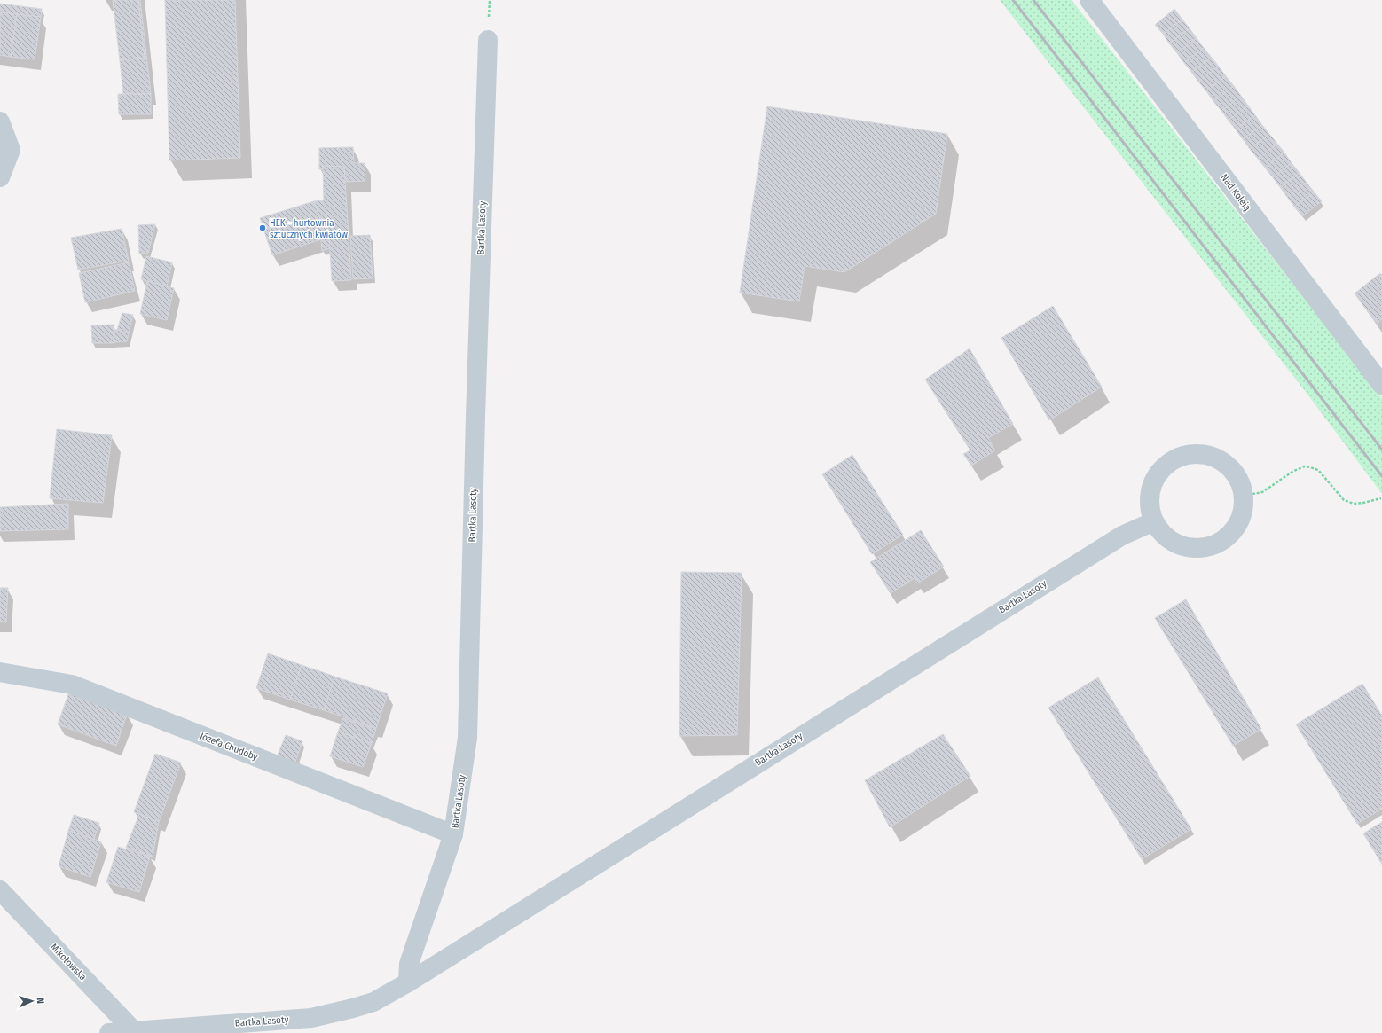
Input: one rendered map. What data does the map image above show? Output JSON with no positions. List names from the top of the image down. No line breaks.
{"streets":{"street":["Nad Koleją","Bartka Lasoty","Józefa Chudoby","Mikołowska"]},"crossings":[["Bartka Lasoty","Józefa Chudoby"],["Bartka Lasoty","Mikołowska"]],"places":["HEK - hurtownia sztucznych kwiatów"],"north":"right"}
